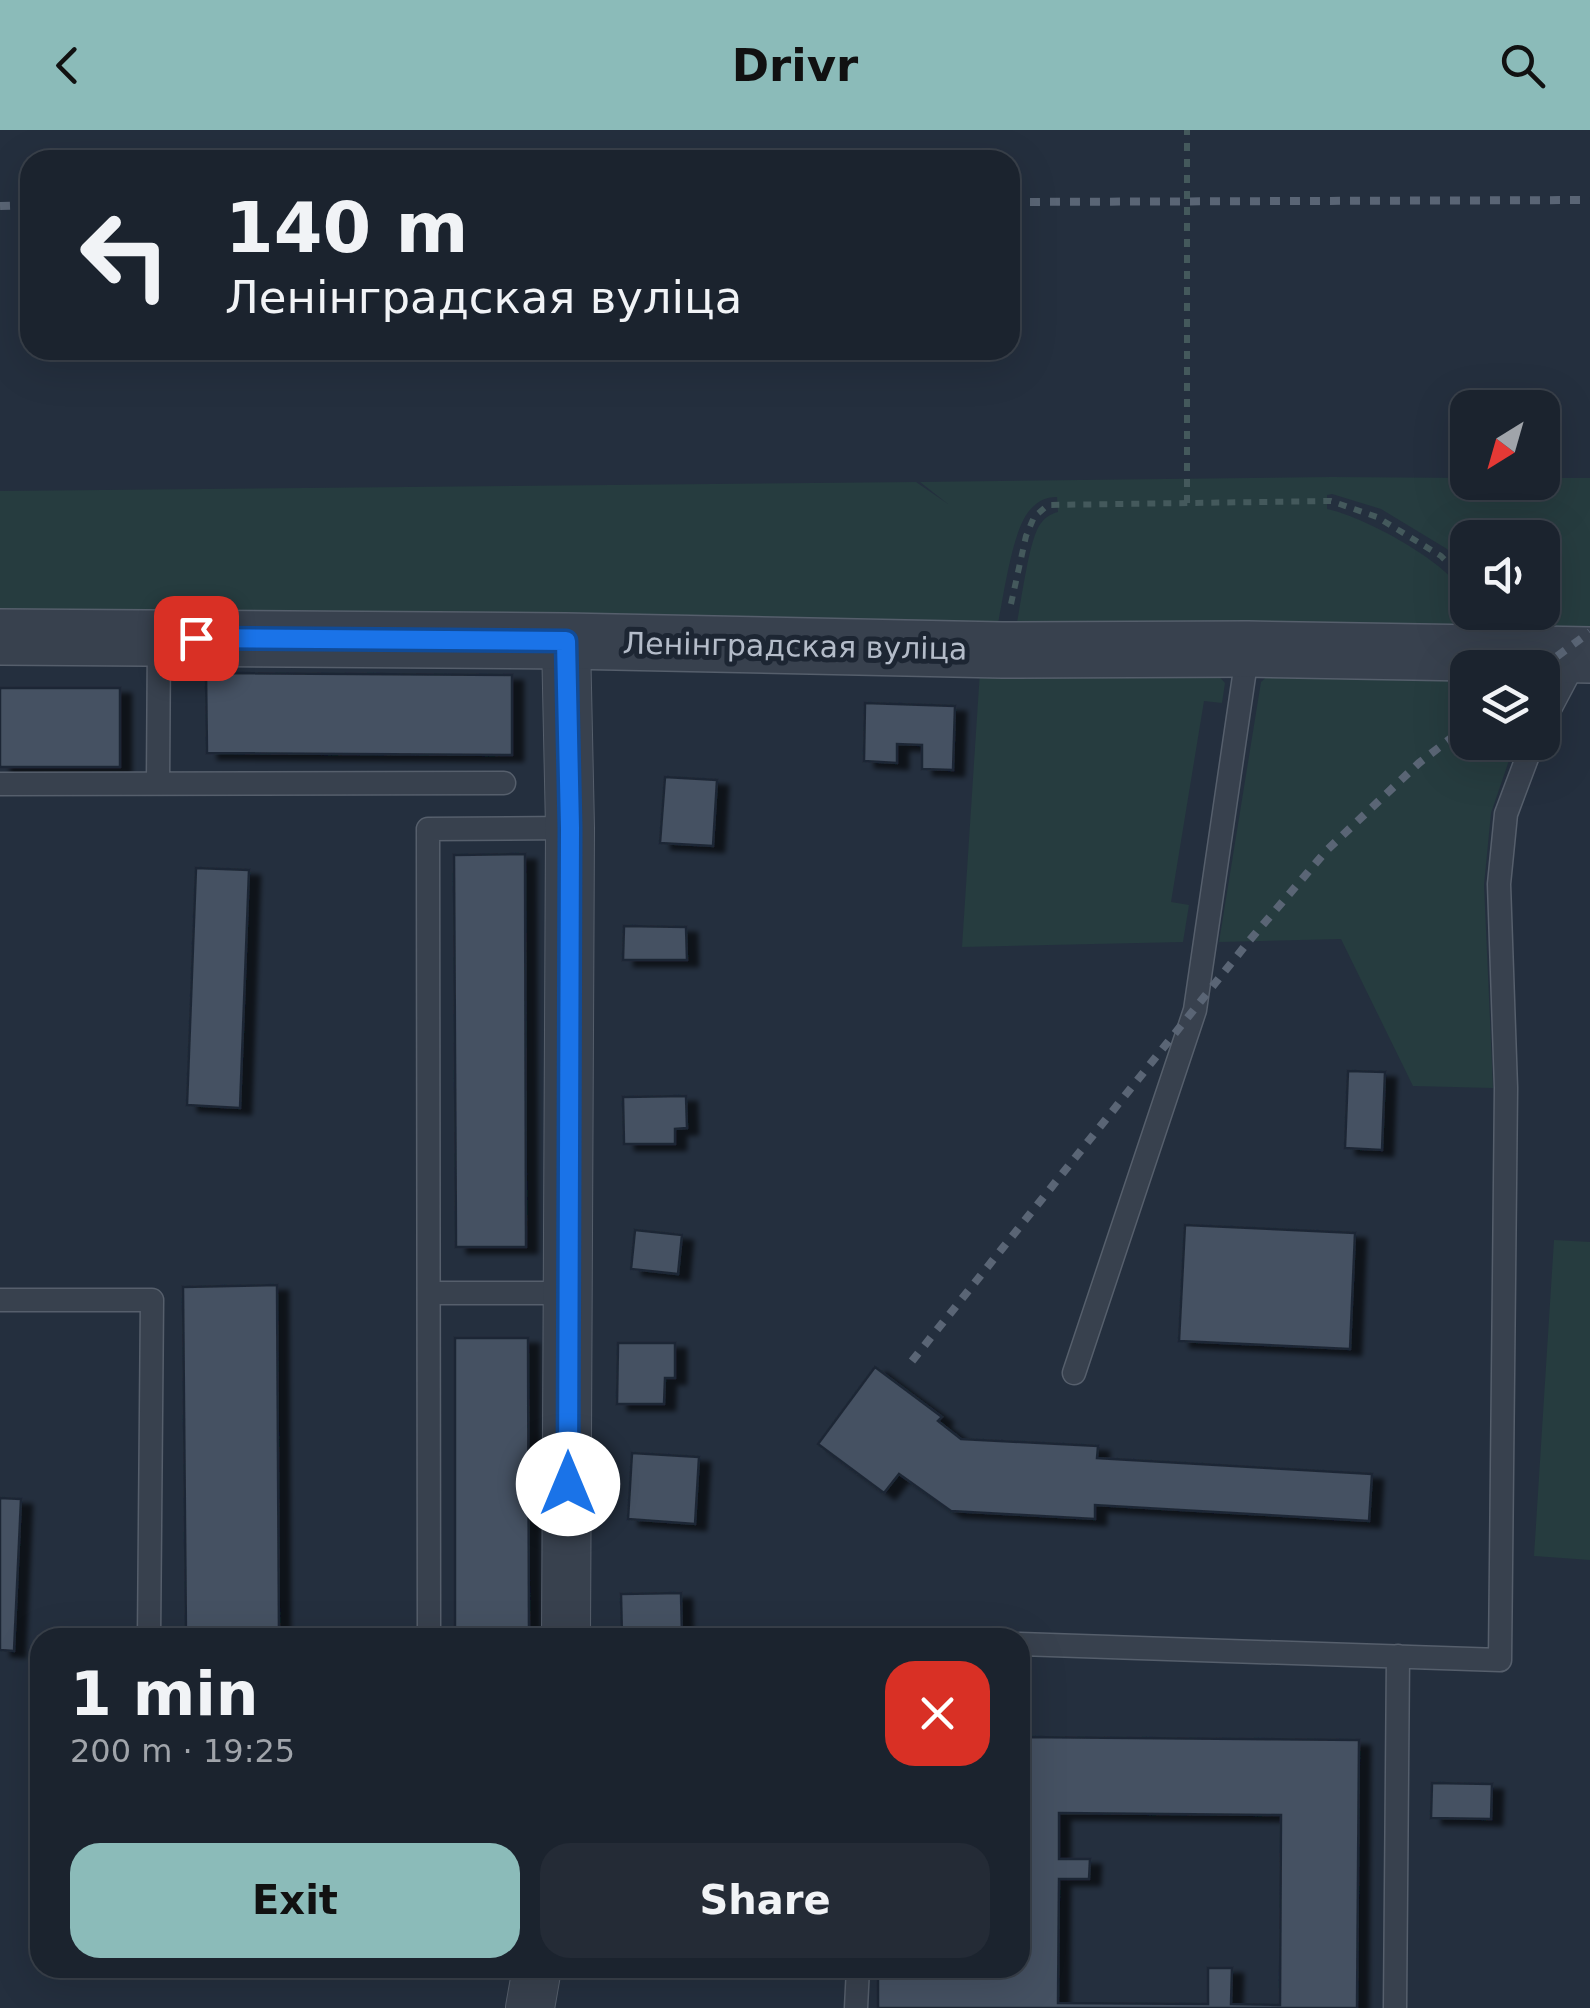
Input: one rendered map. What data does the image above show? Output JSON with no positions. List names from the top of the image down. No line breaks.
{"streets":{"street":["Ленінградская вуліца"]},"north":"bottom left","page":{"header":"Drivr","turn":["140 m","Ленінградская вуліца"],"heading":["1 min","200 m · 19:25"],"buttons":["Exit","Share"]}}
